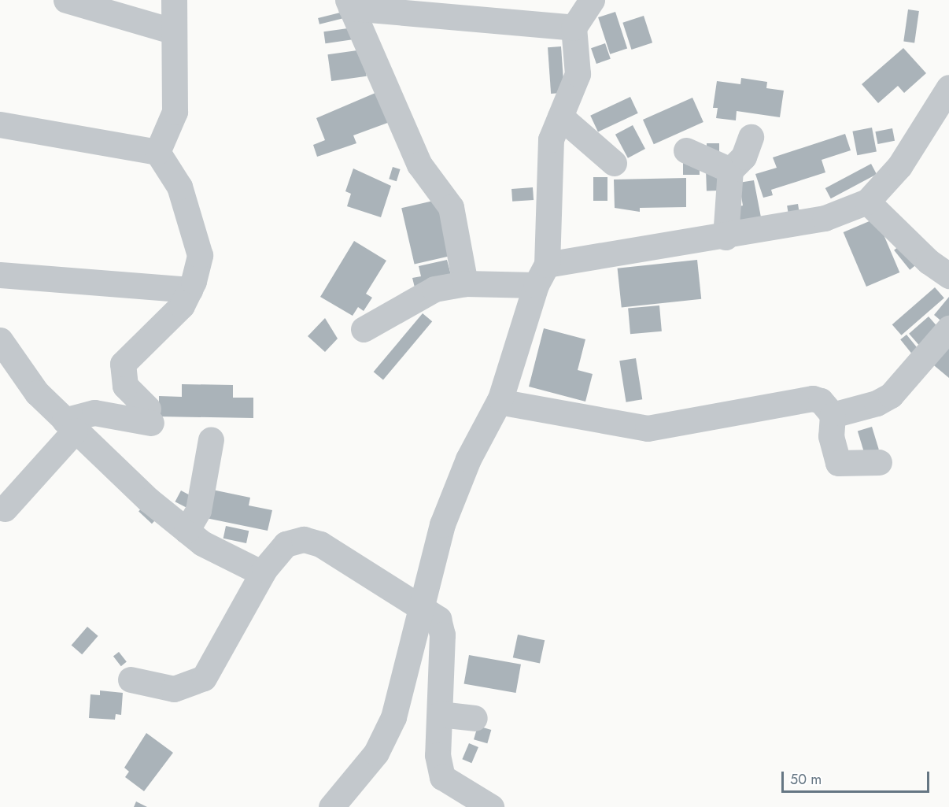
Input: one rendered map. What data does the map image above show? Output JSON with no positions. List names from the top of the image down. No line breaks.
{"scale_bar":"50 m"}
